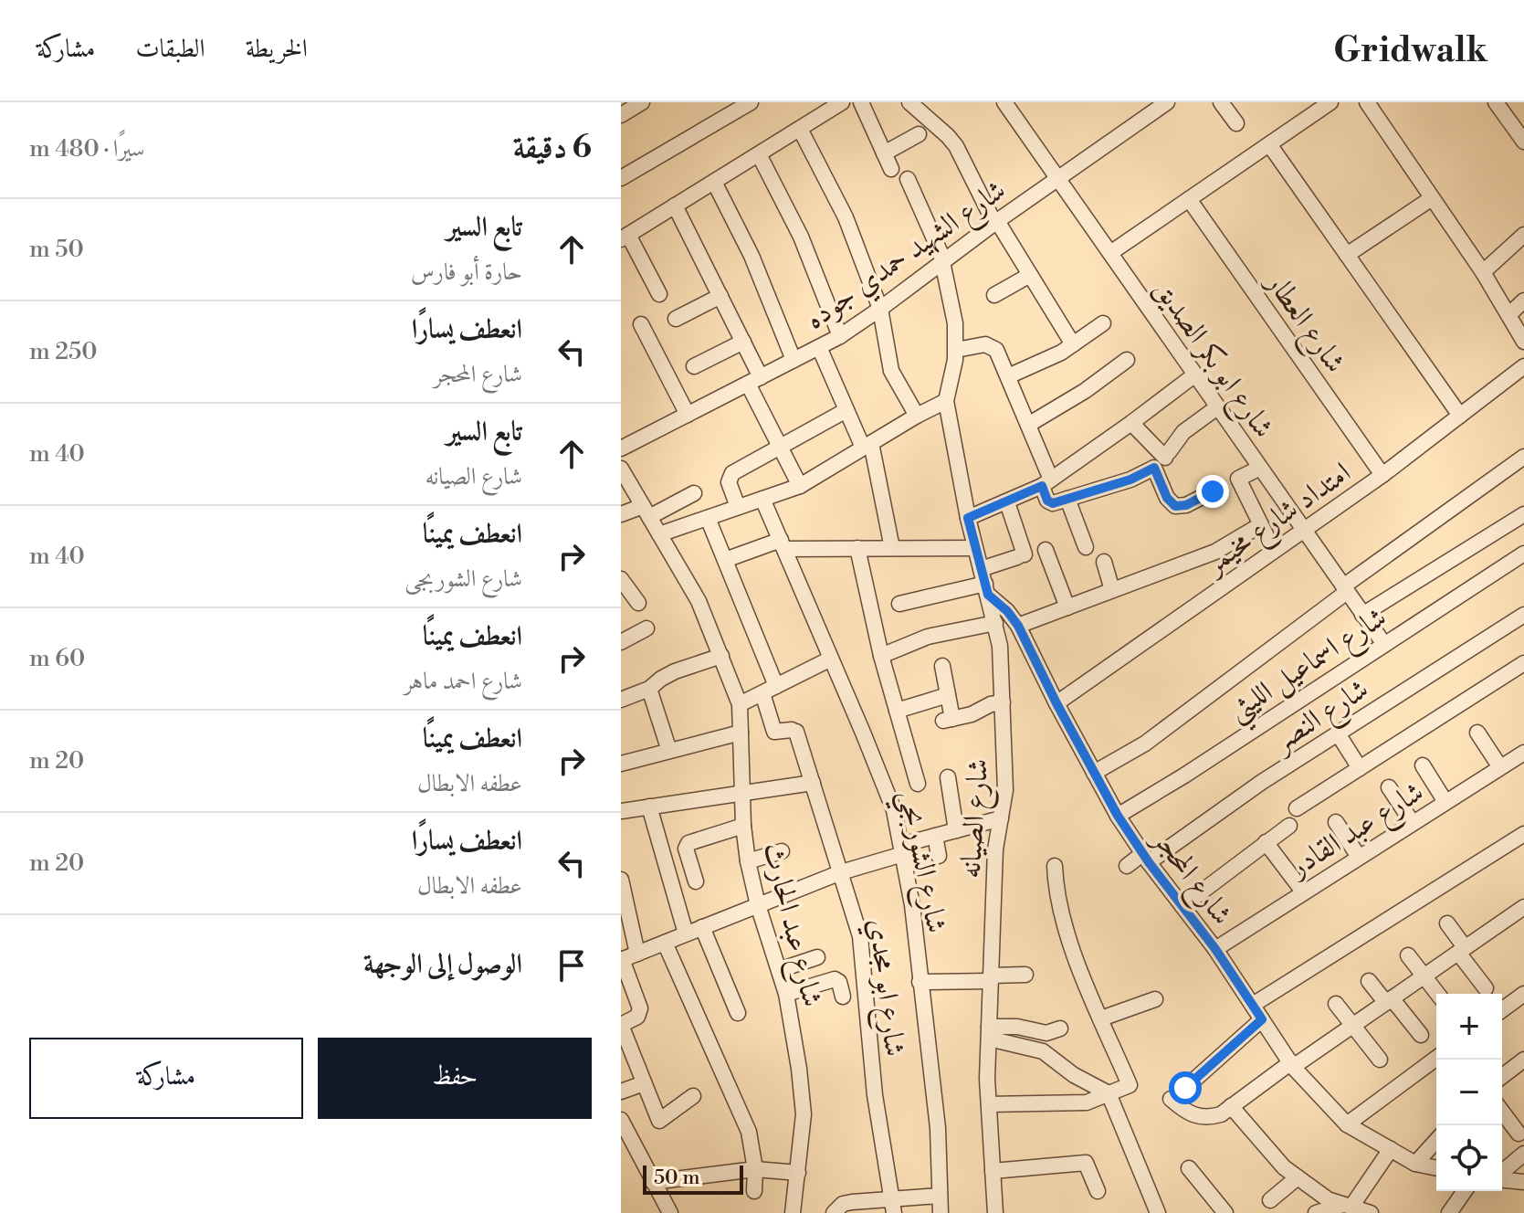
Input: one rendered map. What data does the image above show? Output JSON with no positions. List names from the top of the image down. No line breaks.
{"streets":{"street":["شارع الشهيد حمدي جوده","شارع العطار","شارع ابو بكر الصديق","امتداد شارع مخيمر","شارع اسماعيل الليثي","شارع النصر","شارع الصيانه","شارع عبد القادر","شارع الشوربجي","شارع المحجر","شارع عبد الحارث","شارع ابو مجدي"]},"crossings":[["شارع الشهيد حمدي جوده","شارع ابو بكر الصديق"],["شارع العطار","امتداد شارع مخيمر"],["شارع ابو بكر الصديق","امتداد شارع مخيمر"],["شارع ابو بكر الصديق","شارع اسماعيل الليثي"],["امتداد شارع مخيمر","شارع المحجر"],["شارع اسماعيل الليثي","شارع المحجر"],["شارع النصر","شارع المحجر"],["شارع الصيانه","شارع المحجر"],["شارع عبد القادر","شارع المحجر"]],"scale_bar":"50 m","page":{"header":"Gridwalk","nav":["الخريطة","الطبقات","مشاركة"],"heading":["6 دقيقة","سيرًا · 480 m"],"list":[["تابع السير","حارة أبو فارس","50 m"],["انعطف يسارًا","شارع المحجر","250 m"],["تابع السير","شارع الصيانه","40 m"],["انعطف يمينًا","شارع الشوربجى","40 m"],["انعطف يمينًا","شارع احمد ماهر","60 m"],["انعطف يمينًا","عطفه الابطال","20 m"],["انعطف يسارًا","عطفه الابطال","20 m"],"الوصول إلى الوجهة"],"map_buttons":["+","−"],"buttons":["حفظ","مشاركة"],"scale":"50 m"}}
